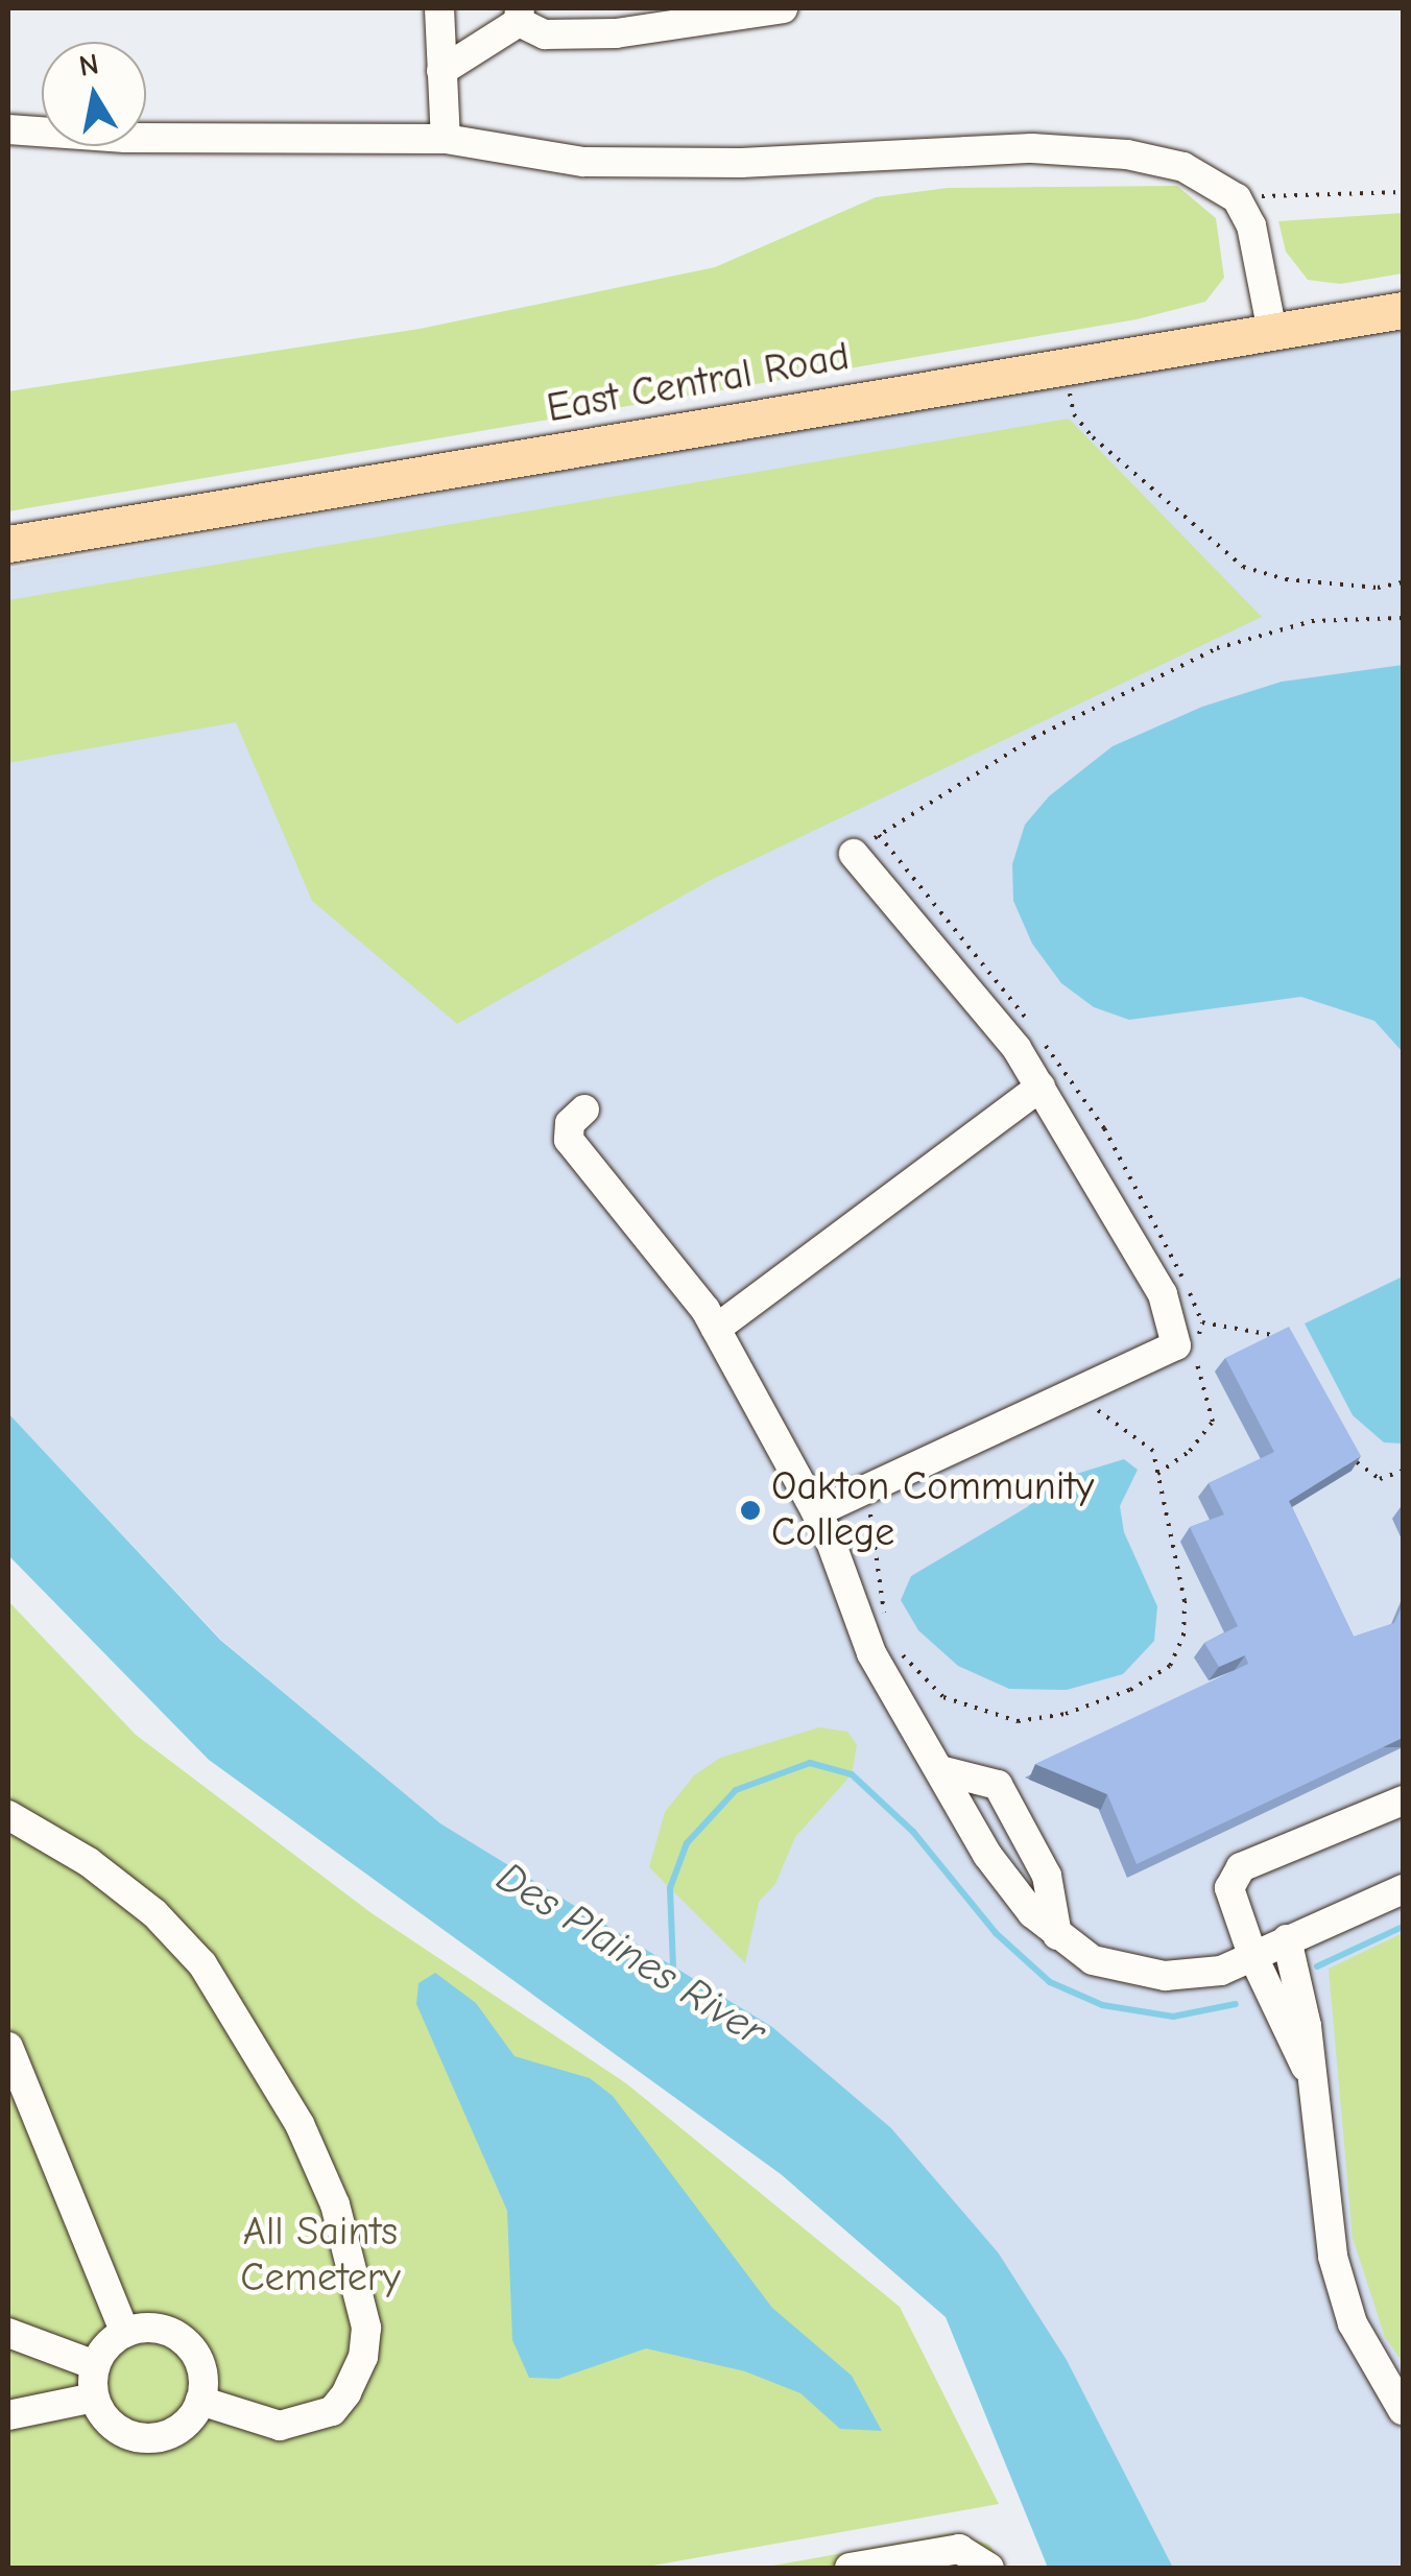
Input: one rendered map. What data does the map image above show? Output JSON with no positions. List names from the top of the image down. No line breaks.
{"streets":{"main road":["East Central Road"]},"water":["Des Plaines River"],"parks":["All Saints Cemetery"],"places":["Oakton Community College"],"north":"top"}
